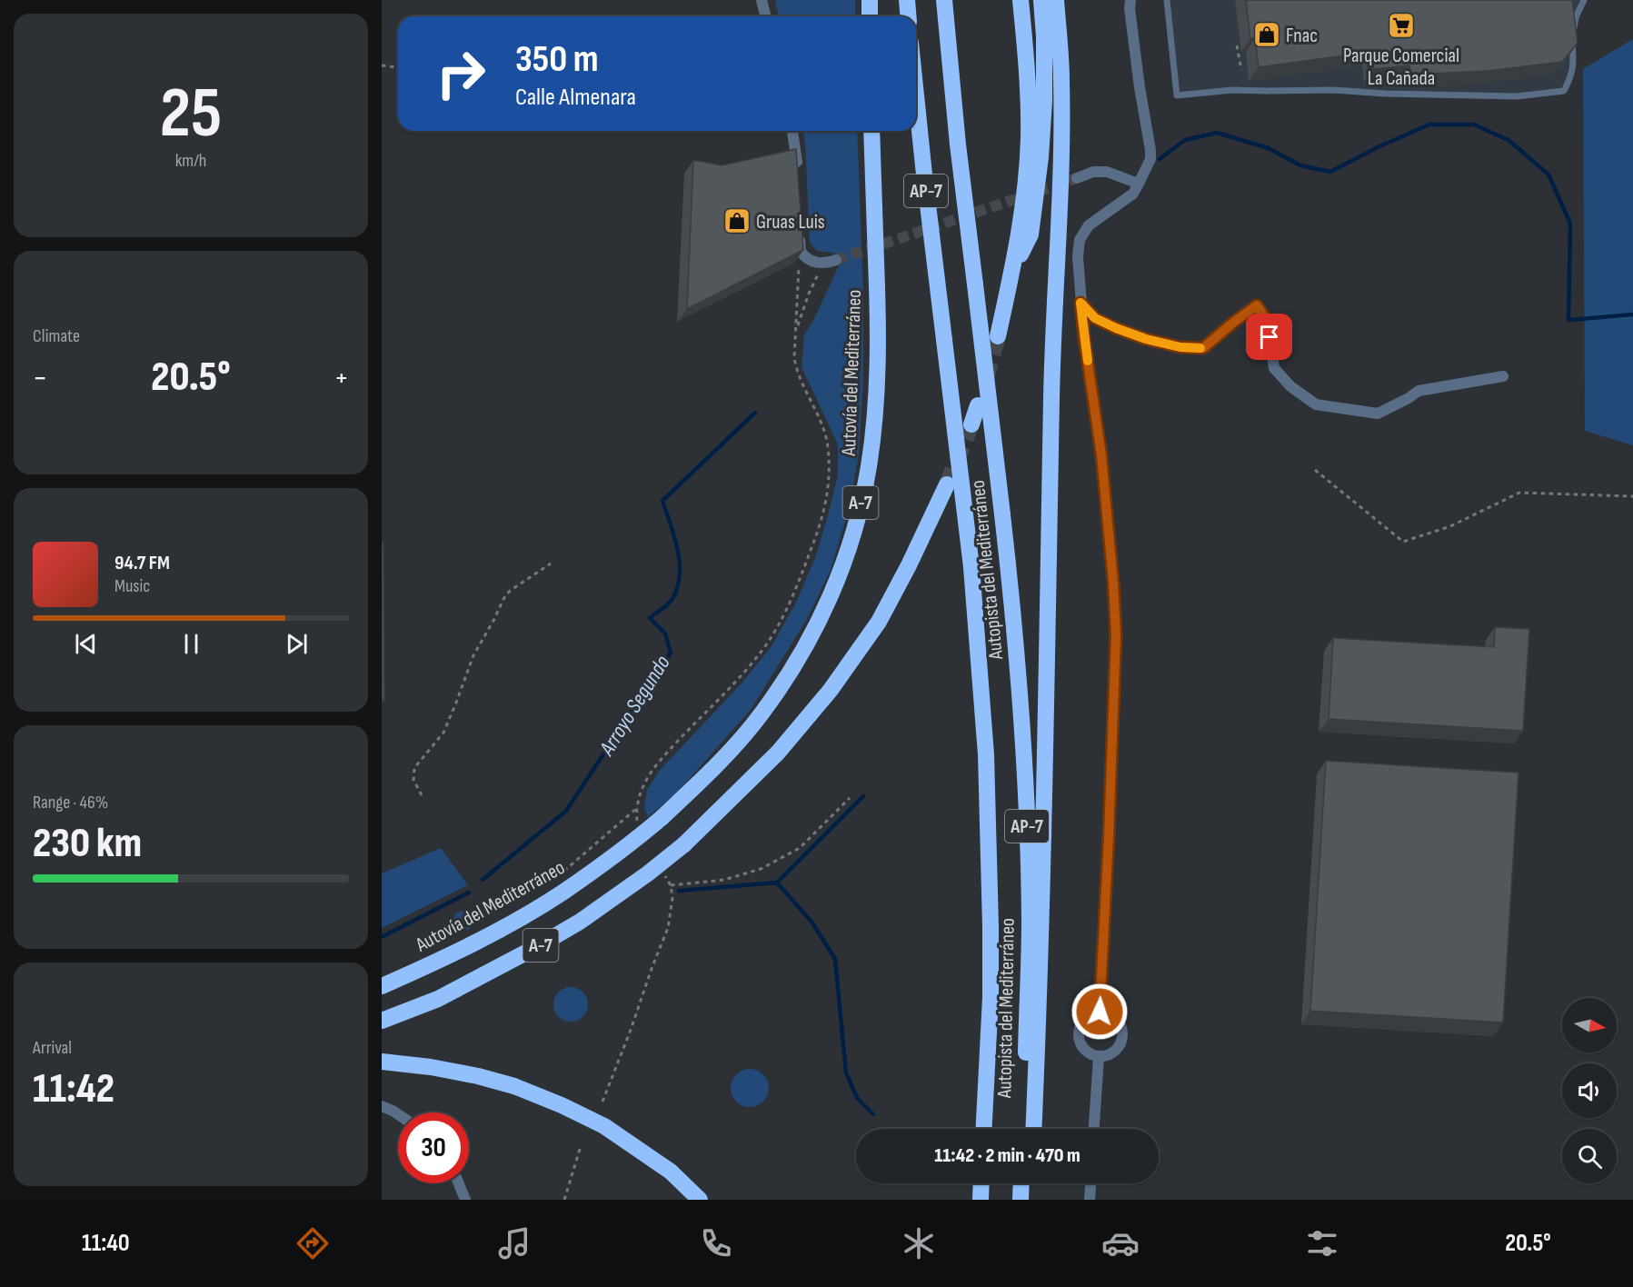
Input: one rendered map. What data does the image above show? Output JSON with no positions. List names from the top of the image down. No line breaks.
{"streets":{"highway":["AP-7","Autovía del Mediterráneo","A-7","Autopista del Mediterráneo"]},"water":["Arroyo Segundo"],"places":{"supermarket":["Parque Comercial La Cañada"],"shop":["Fnac","Gruas Luis"]},"north":"right","page":{"tile":[["25","km/h"],"Climate",["Range · 46%","230 km"],["Arrival","11:42"]],"turn":["350 m","Calle Almenara"],"heat":["−","20.5°","+"],"song":["94.7 FM","Music"],"limit":"30","trip":"11:42 · 2 min · 470 m","tabs":["11:40","20.5°"]}}
